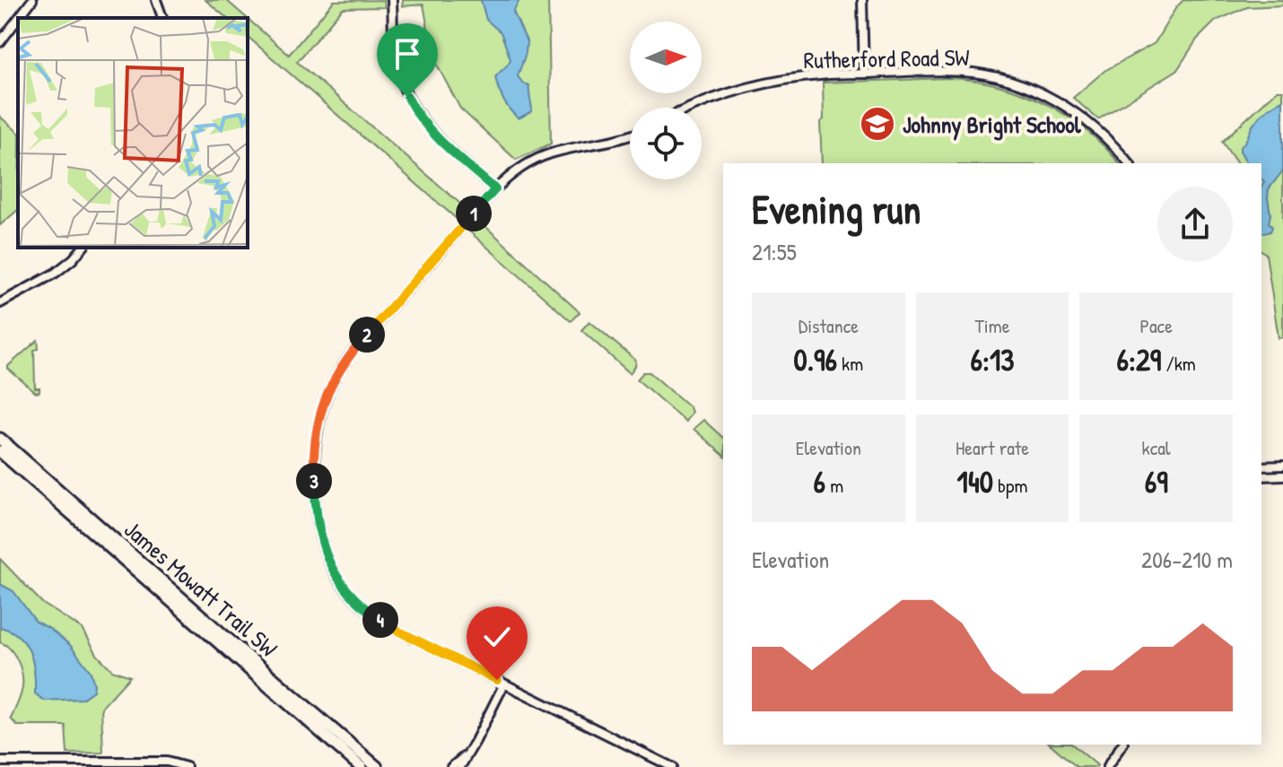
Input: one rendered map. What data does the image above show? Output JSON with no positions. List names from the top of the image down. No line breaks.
{"streets":{"main road":["James Mowatt Trail SW"],"street":["Rutherford Road SW"]},"places":{"school or university":["Johnny Bright School"]},"north":"right","page":{"heading":["Evening run","21:55"],"pins":["1","2","3","4"],"stats":[["Distance","0.96 km"],["Time","6:13"],["Pace","6:29 /km"],["Elevation","6 m"],["Heart rate","140 bpm"],["kcal","69"]],"chart":["Elevation","206–210 m"]}}
